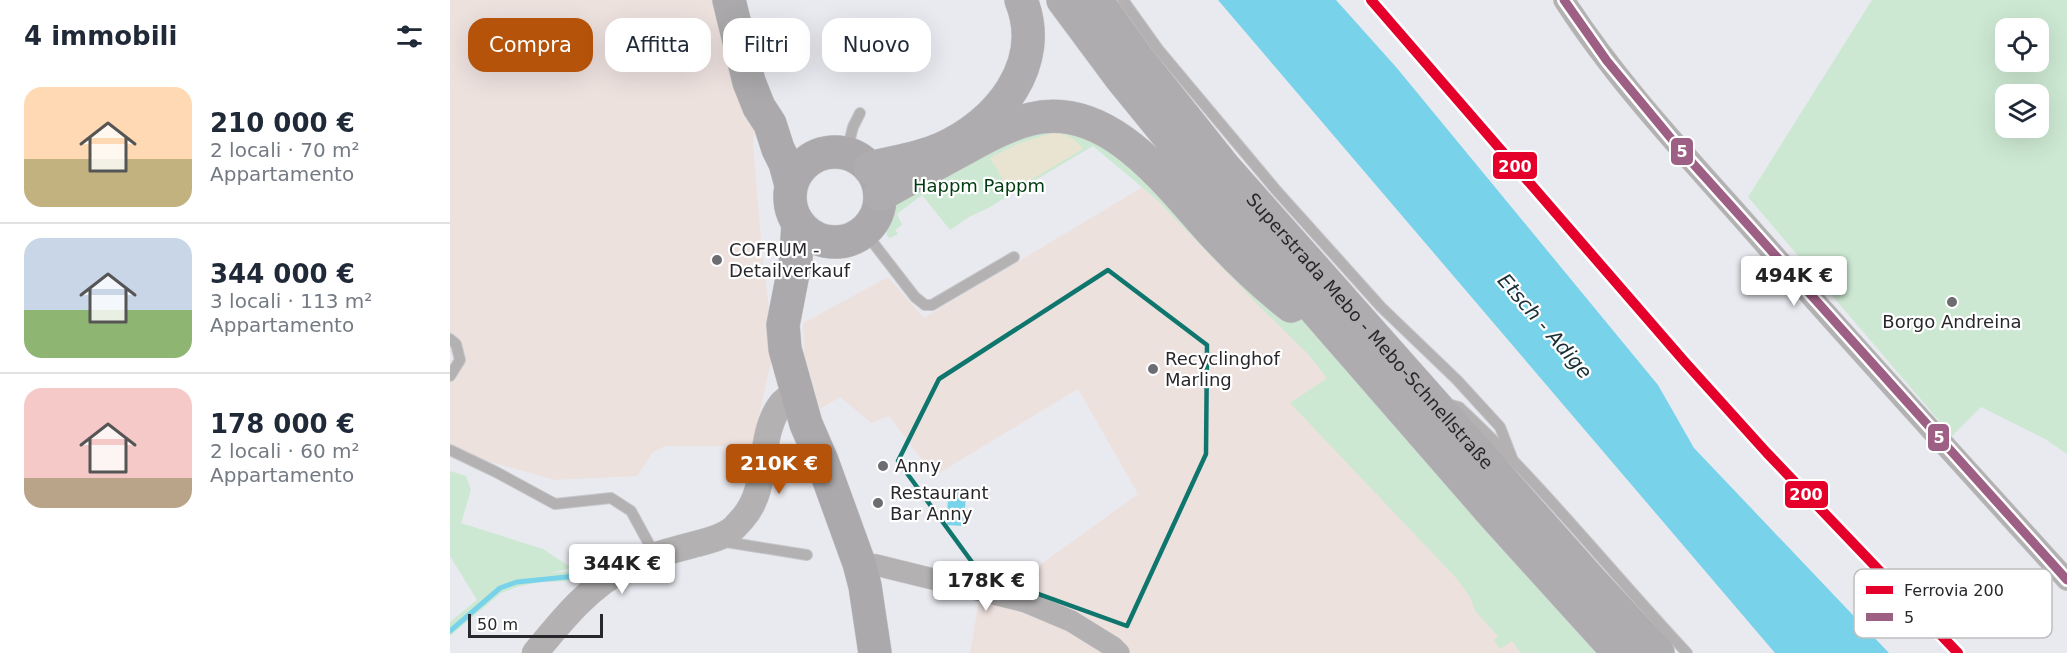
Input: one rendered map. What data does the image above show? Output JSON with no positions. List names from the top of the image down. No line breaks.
{"streets":{"highway":["Superstrada Mebo - Mebo-Schnellstraße"]},"water":["Etsch - Adige"],"parks":["Happm Pappm"],"places":["COFRUM - Detailverkauf","Borgo Andreina","Recyclinghof Marling","Anny","Restaurant Bar Anny"],"lines":["rail line 200","transit line 5"],"legend":["Ferrovia 200","5"],"scale_bar":"50 m","page":{"heading":"4 immobili","chip":["Compra","Affitta","Filtri","Nuovo"],"list":[{"name":"210 000 €","note":"2 locali · 70 m² · Appartamento"},{"name":"344 000 €","note":"3 locali · 113 m² · Appartamento"},{"name":"178 000 €","note":"2 locali · 60 m² · Appartamento"}],"price":["494K €","210K €","344K €","178K €"],"scale":"50 m"}}
